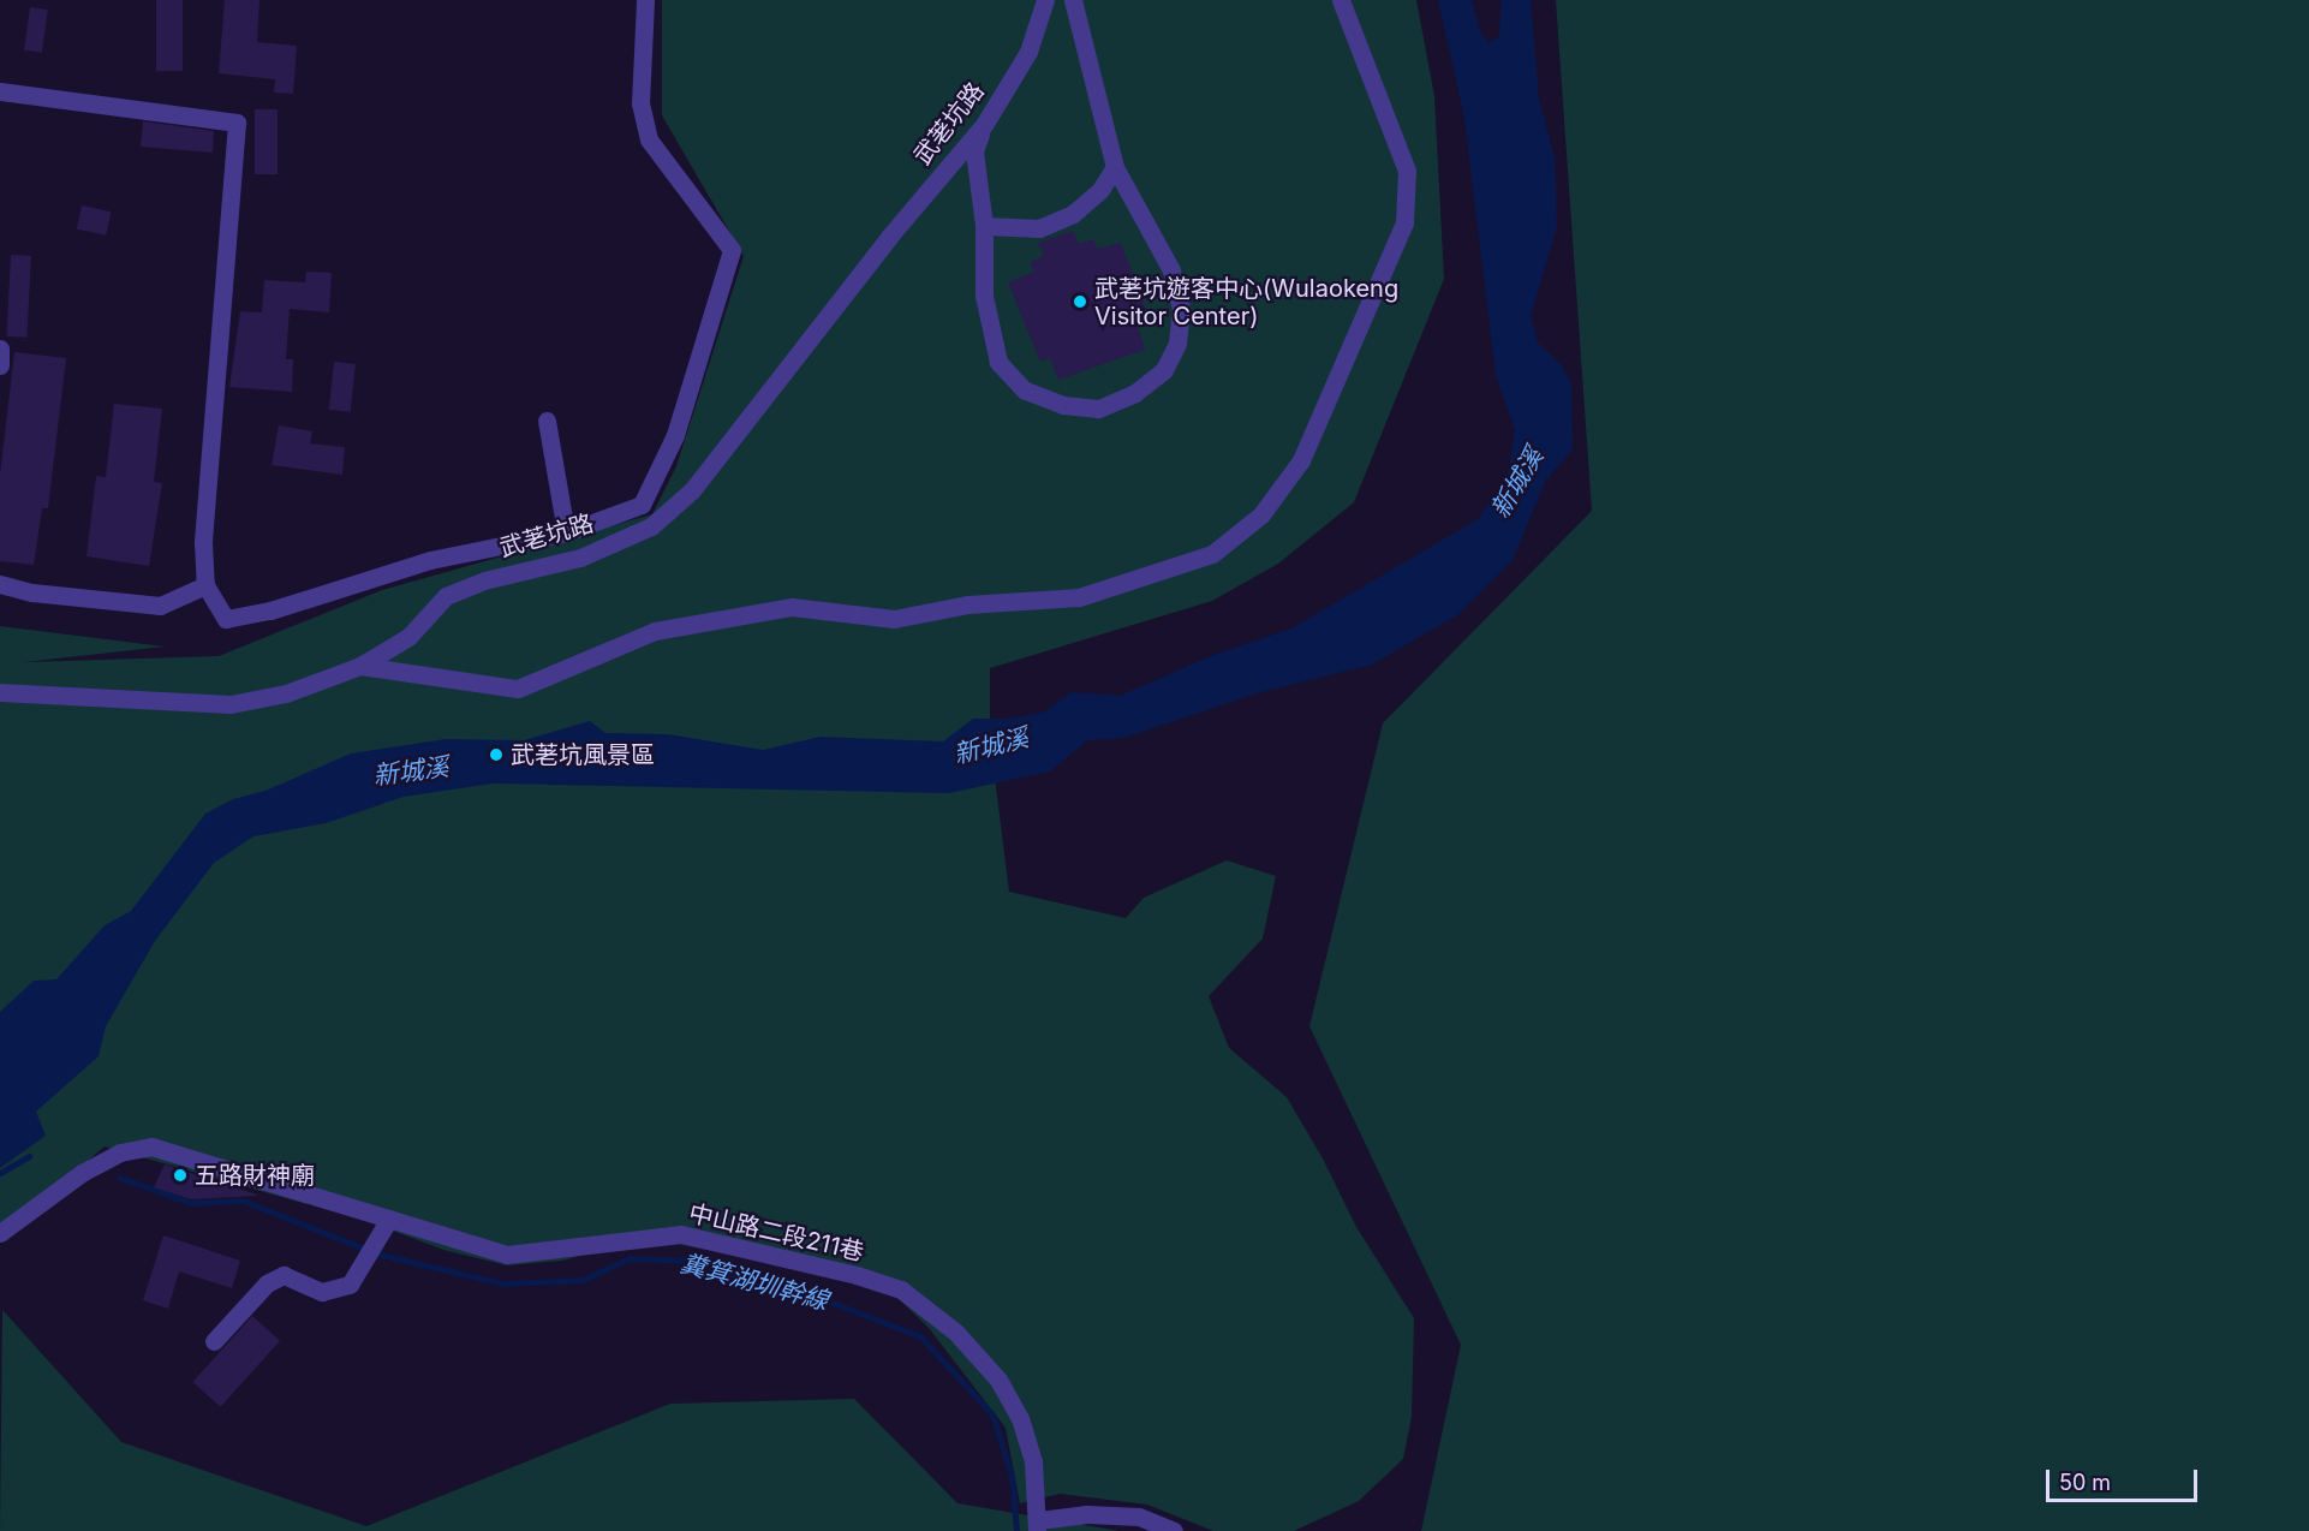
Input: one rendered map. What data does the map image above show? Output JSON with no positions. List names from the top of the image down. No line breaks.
{"streets":{"street":["武荖坑路","中山路二段211巷"]},"water":["新城溪","糞箕湖圳幹線"],"places":["武荖坑遊客中心(Wulaokeng Visitor Center)","武荖坑風景區","五路財神廟"],"scale_bar":"50 m"}
